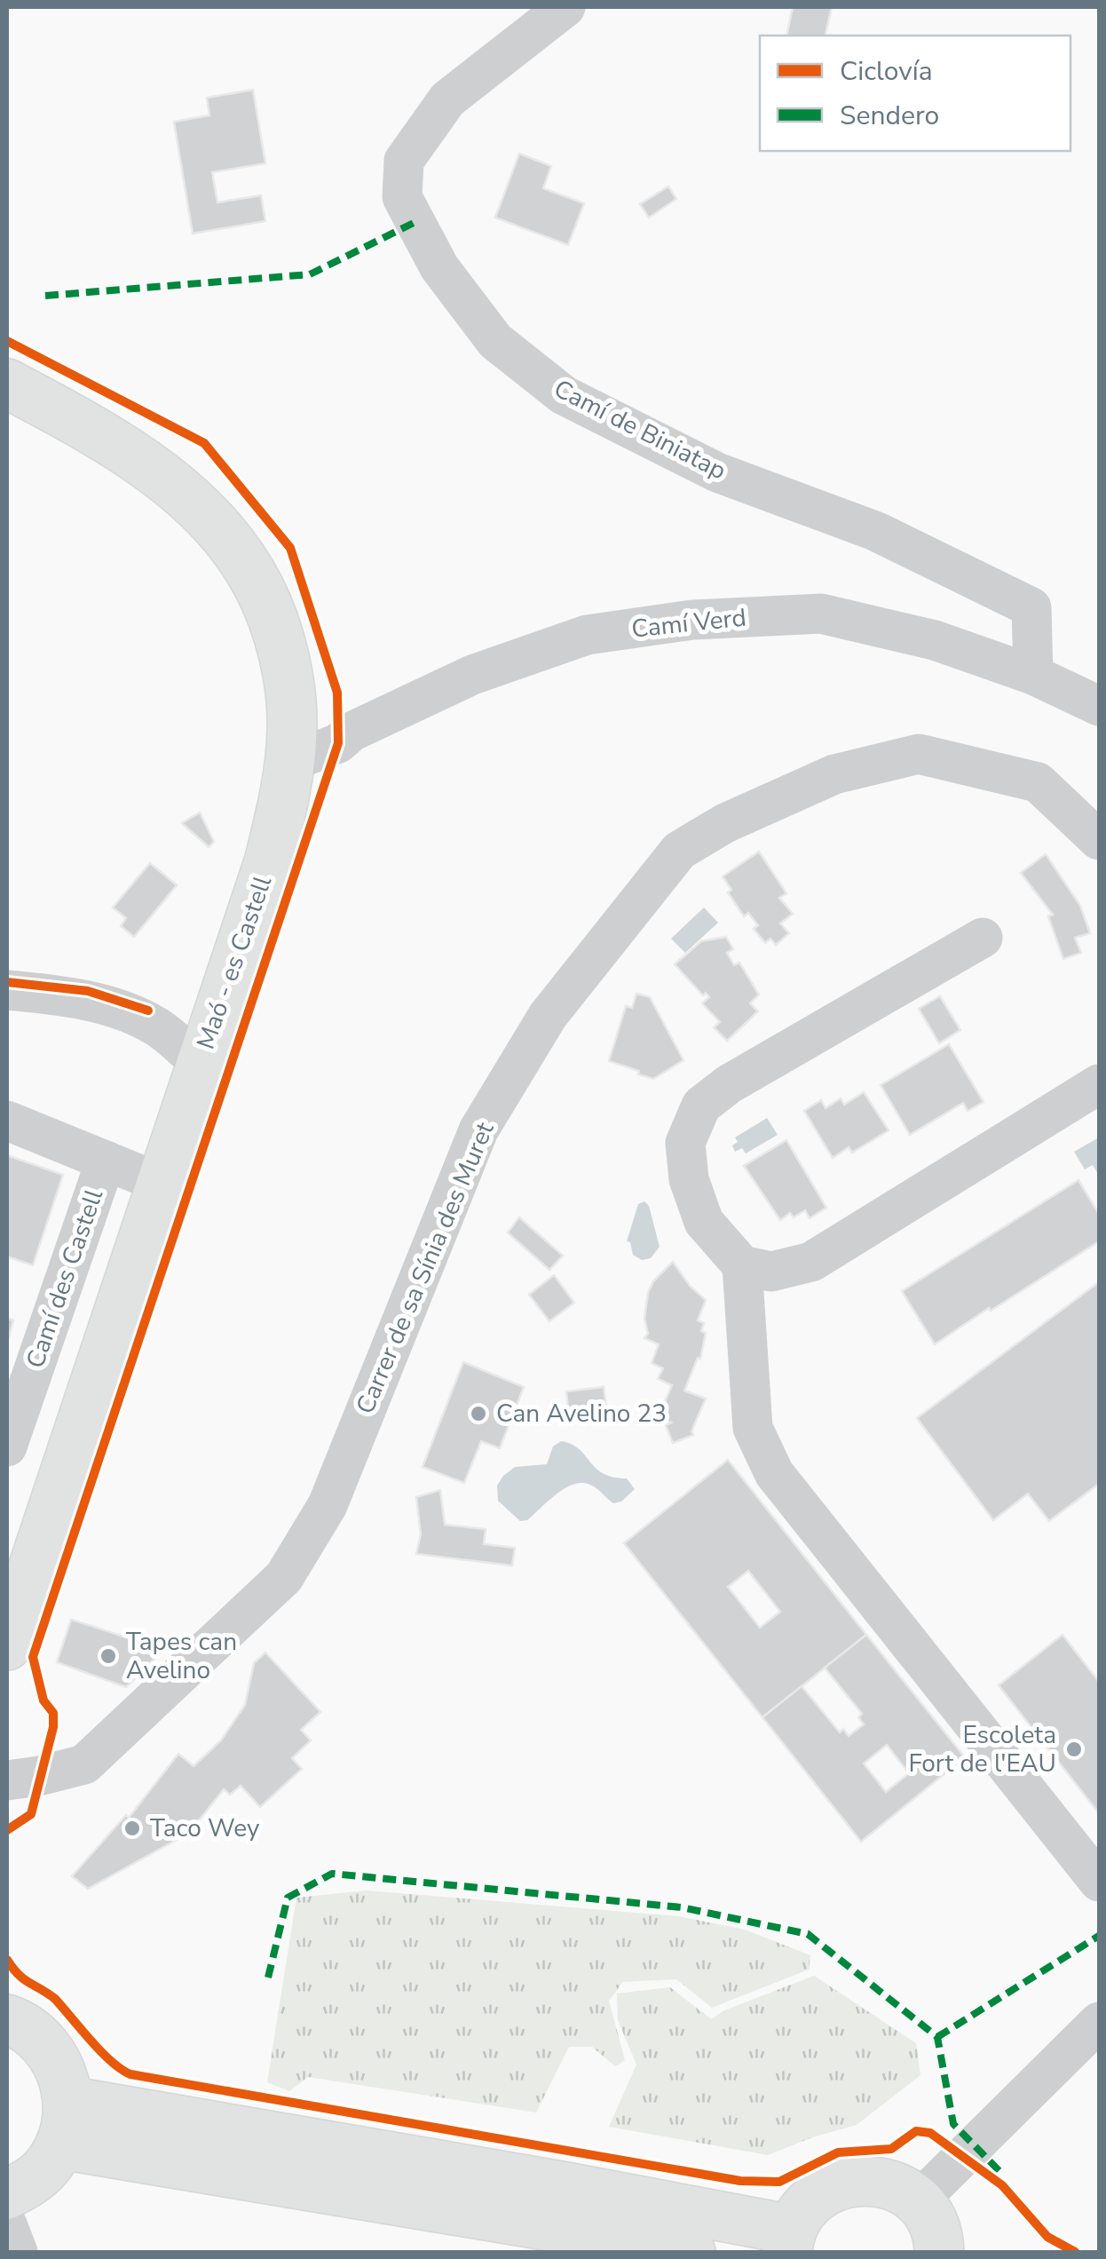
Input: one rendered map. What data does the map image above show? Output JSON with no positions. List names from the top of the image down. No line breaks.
{"streets":{"main road":["Maó - es Castell"],"street":["Camí de Biniatap","Camí Verd","Carrer de sa Sínia des Muret","Camí des Castell"]},"crossings":[["Camí de Biniatap","Camí Verd"],["Camí Verd","Maó - es Castell"]],"places":["Can Avelino 23","Tapes can Avelino","Escoleta Fort de l'EAU","Taco Wey"],"legend":["Ciclovía","Sendero"]}
